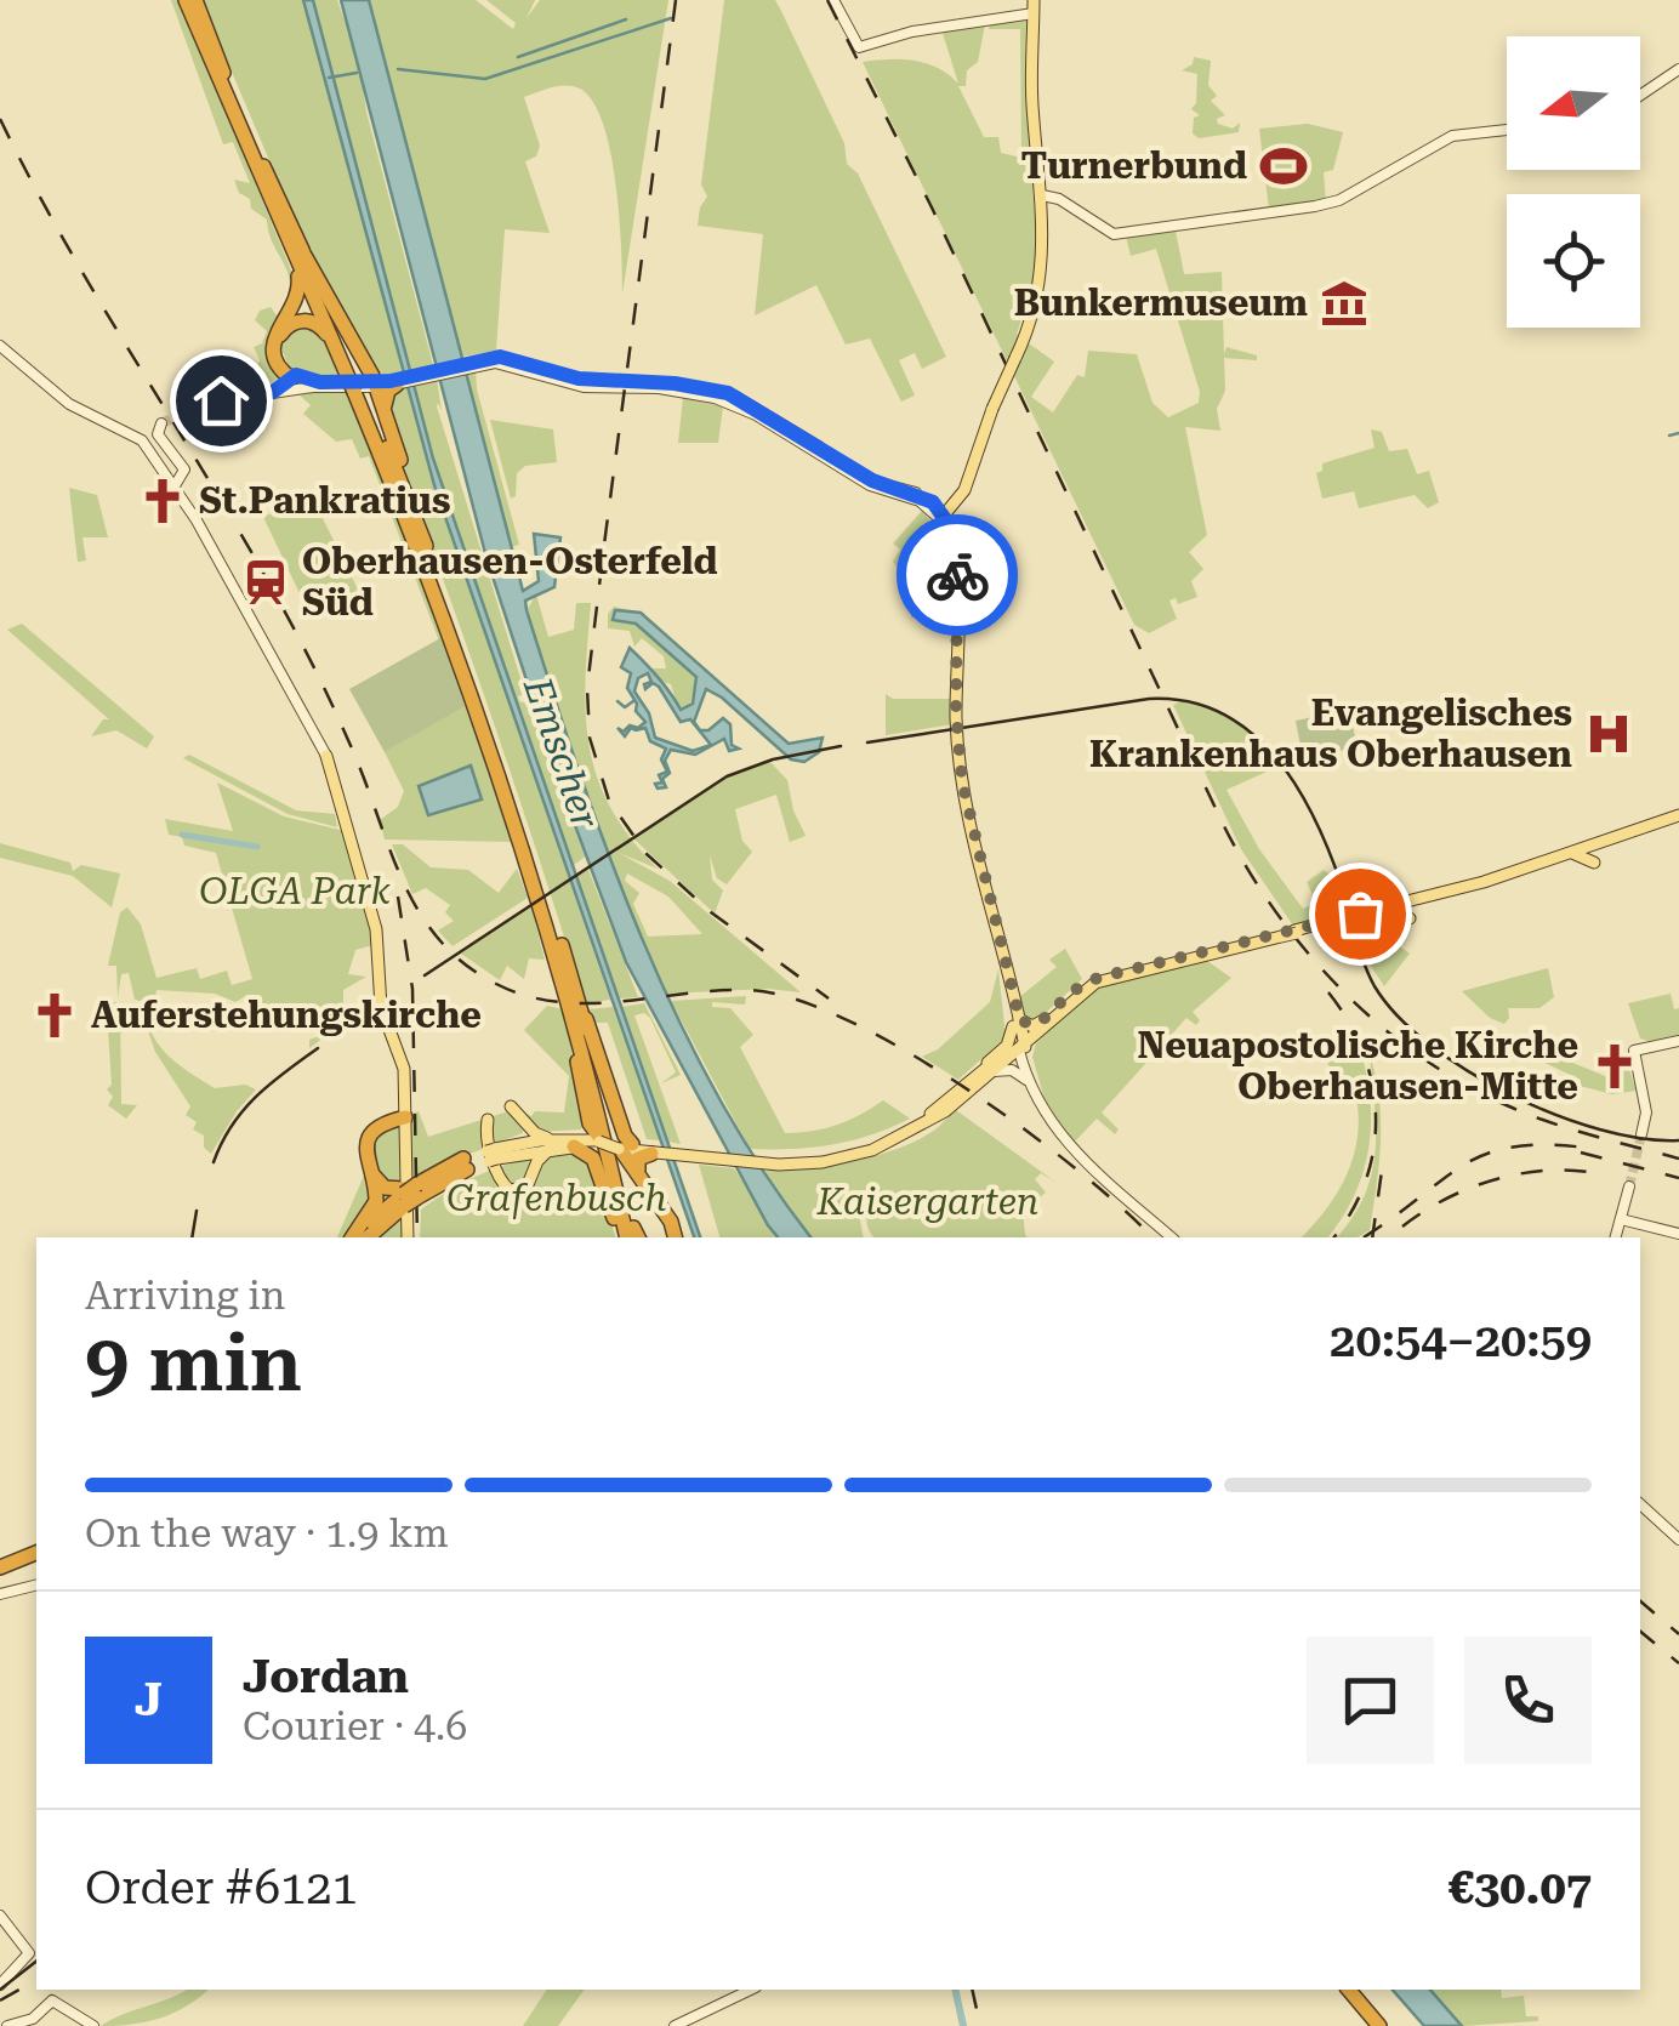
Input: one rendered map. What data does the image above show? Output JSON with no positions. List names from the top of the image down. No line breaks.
{"water":["Emscher"],"parks":["OLGA Park","Grafenbusch","Kaisergarten"],"places":{"sports":["Turnerbund"],"museum":["Bunkermuseum"],"church":["St.Pankratius","Auferstehungskirche","Neuapostolische Kirche Oberhausen-Mitte"],"station":["Oberhausen-Osterfeld Süd"],"hospital":["Evangelisches Krankenhaus Oberhausen"]},"north":"left","page":{"heading":["9 min","Arriving in","20:54–20:59"],"panel":["Jordan","Courier · 4.6","Order #6121","€30.07"],"bar":"On the way · 1.9 km","round":"J"}}
